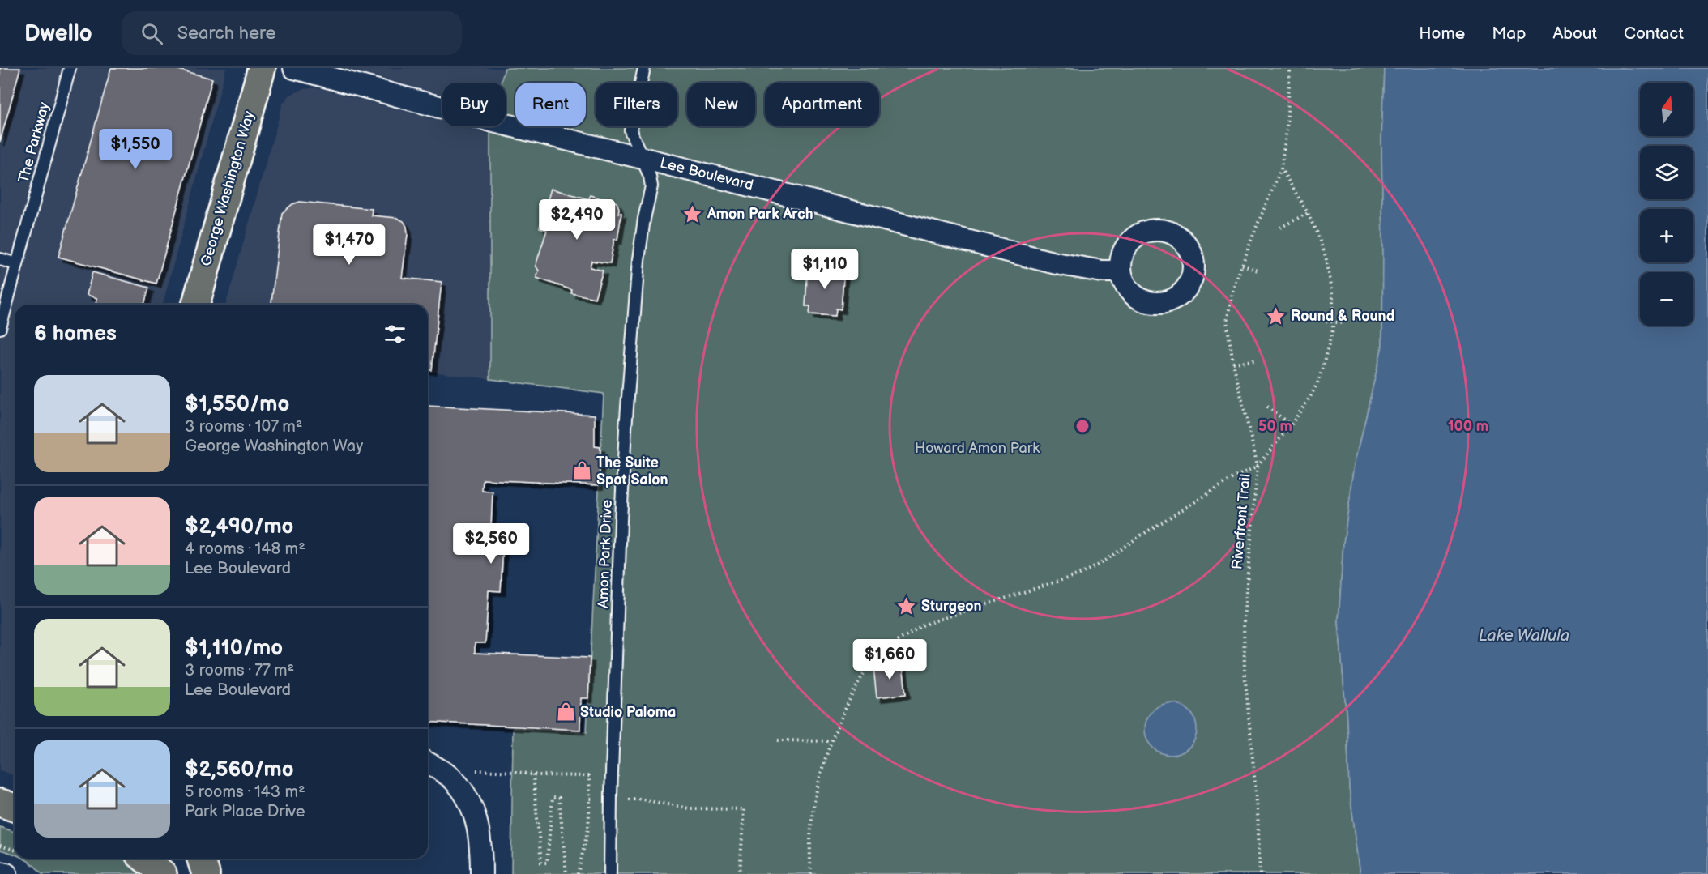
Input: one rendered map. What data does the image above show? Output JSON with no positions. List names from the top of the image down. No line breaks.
{"streets":{"main road":["George Washington Way"],"street":["Lee Boulevard"],"lane":["The Parkway","Amon Park Drive"],"path":["Riverfront Trail"]},"crossings":[["Lee Boulevard","Amon Park Drive"]],"water":["Lake Wallula"],"parks":["Howard Amon Park"],"places":{"place":["Amon Park Arch","Round & Round","Sturgeon"],"shop":["The Suite Spot Salon","Studio Paloma"]},"north":"top","page":{"header":"Dwello","search":"Search here","nav":["Home","Map","About","Contact"],"map_buttons":["+","−"],"chip":["Buy","Rent","Filters","New","Apartment"],"price":["$1,550","$2,490","$1,470","$1,110","$2,560","$1,660"],"heading":"6 homes","list":[{"name":"$1,550/mo","note":"3 rooms · 107 m² · George Washington Way"},{"name":"$2,490/mo","note":"4 rooms · 148 m² · Lee Boulevard"},{"name":"$1,110/mo","note":"3 rooms · 77 m² · Lee Boulevard"},{"name":"$2,560/mo","note":"5 rooms · 143 m² · Park Place Drive"}]},"rings":["50 m","100 m"]}
